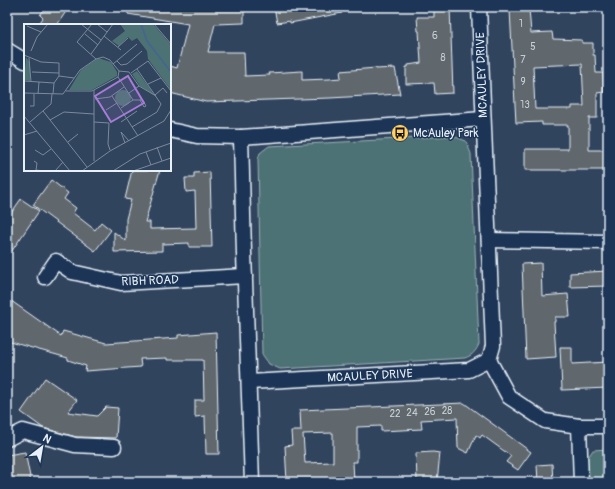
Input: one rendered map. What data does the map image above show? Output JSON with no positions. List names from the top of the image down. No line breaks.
{"streets":{"street":["MCAULEY DRIVE","RIBH ROAD"]},"places":{"bus stop":["McAuley Park"]},"house_numbers":["1","6","5","8","7","9","13","28","26","24","22"],"north":"top right"}
